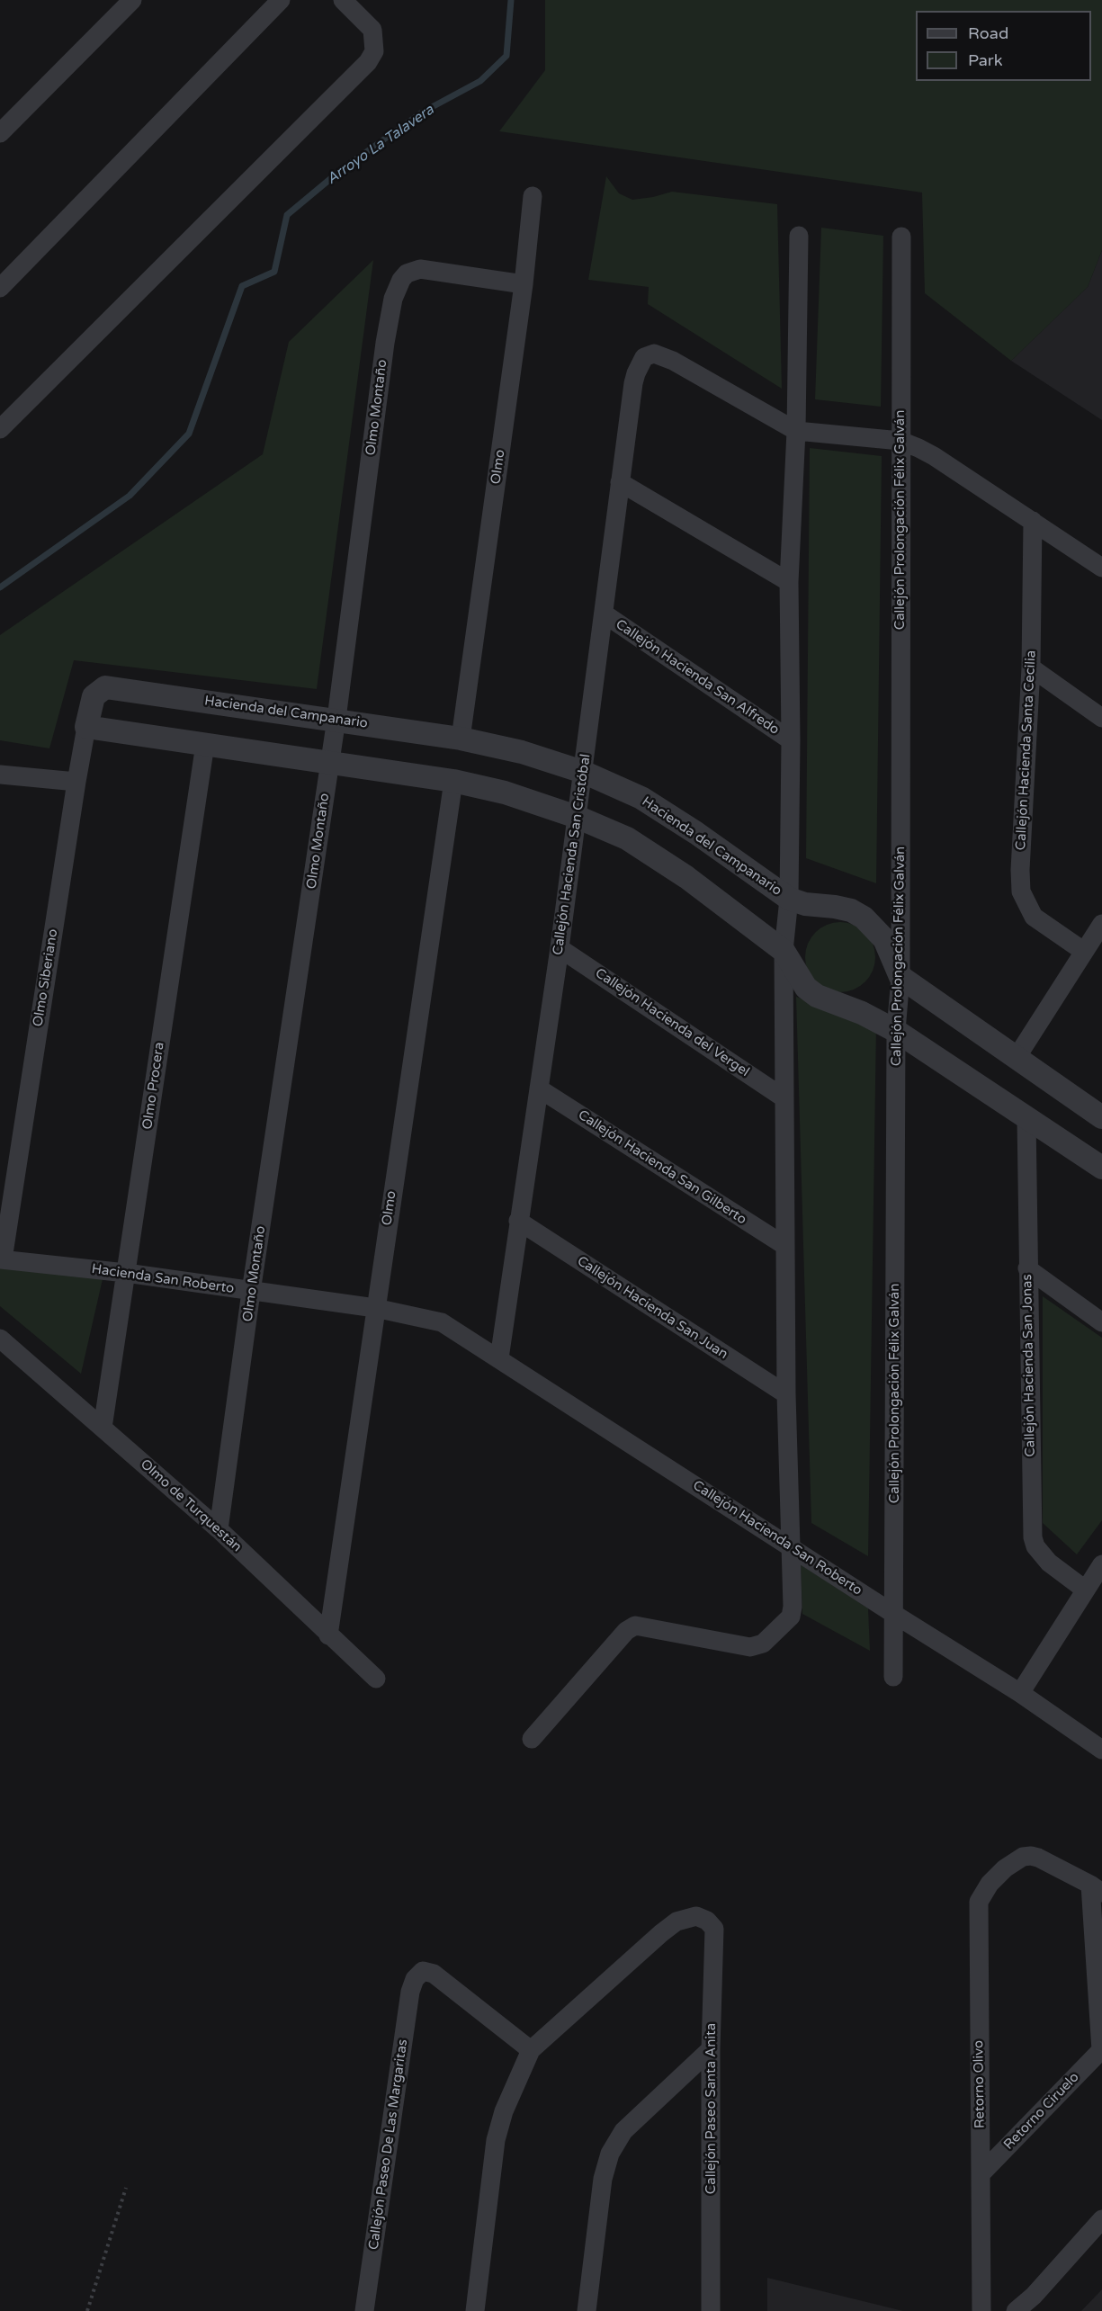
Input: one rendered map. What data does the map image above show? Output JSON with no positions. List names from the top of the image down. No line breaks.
{"streets":{"street":["Olmo Montaño","Olmo","Callejón Prolongación Félix Galván","Callejón Hacienda San Alfredo","Hacienda del Campanario","Callejón Hacienda Santa Cecilia","Callejón Hacienda San Cristóbal","Olmo Siberiano","Callejón Hacienda del Vergel","Olmo Procera","Callejón Hacienda San Gilberto","Hacienda San Roberto","Callejón Hacienda San Juan","Callejón Hacienda San Jonas","Olmo de Turquestán","Callejón Hacienda San Roberto","Retorno Olivo","Callejón Paseo Santa Anita","Retorno Ciruelo","Callejón Paseo De Las Margaritas"]},"crossings":[["Olmo Montaño","Olmo"],["Olmo Montaño","Hacienda del Campanario"],["Olmo Montaño","Hacienda San Roberto"],["Olmo Montaño","Olmo de Turquestán"],["Olmo","Hacienda del Campanario"],["Olmo","Hacienda San Roberto"],["Olmo","Olmo de Turquestán"],["Callejón Prolongación Félix Galván","Hacienda del Campanario"],["Callejón Prolongación Félix Galván","Callejón Hacienda San Roberto"],["Callejón Hacienda San Alfredo","Callejón Hacienda San Cristóbal"],["Hacienda del Campanario","Callejón Hacienda San Cristóbal"],["Hacienda del Campanario","Olmo Siberiano"],["Callejón Hacienda San Cristóbal","Callejón Hacienda del Vergel"],["Callejón Hacienda San Cristóbal","Callejón Hacienda San Gilberto"],["Callejón Hacienda San Cristóbal","Callejón Hacienda San Juan"],["Callejón Hacienda San Cristóbal","Callejón Hacienda San Roberto"],["Olmo Siberiano","Hacienda San Roberto"],["Olmo Procera","Hacienda San Roberto"],["Olmo Procera","Olmo de Turquestán"],["Hacienda San Roberto","Callejón Hacienda San Roberto"],["Retorno Olivo","Retorno Ciruelo"],["Callejón Paseo Santa Anita","Callejón Paseo De Las Margaritas"]],"water":["Arroyo La Talavera"],"legend":["Road","Park"]}
